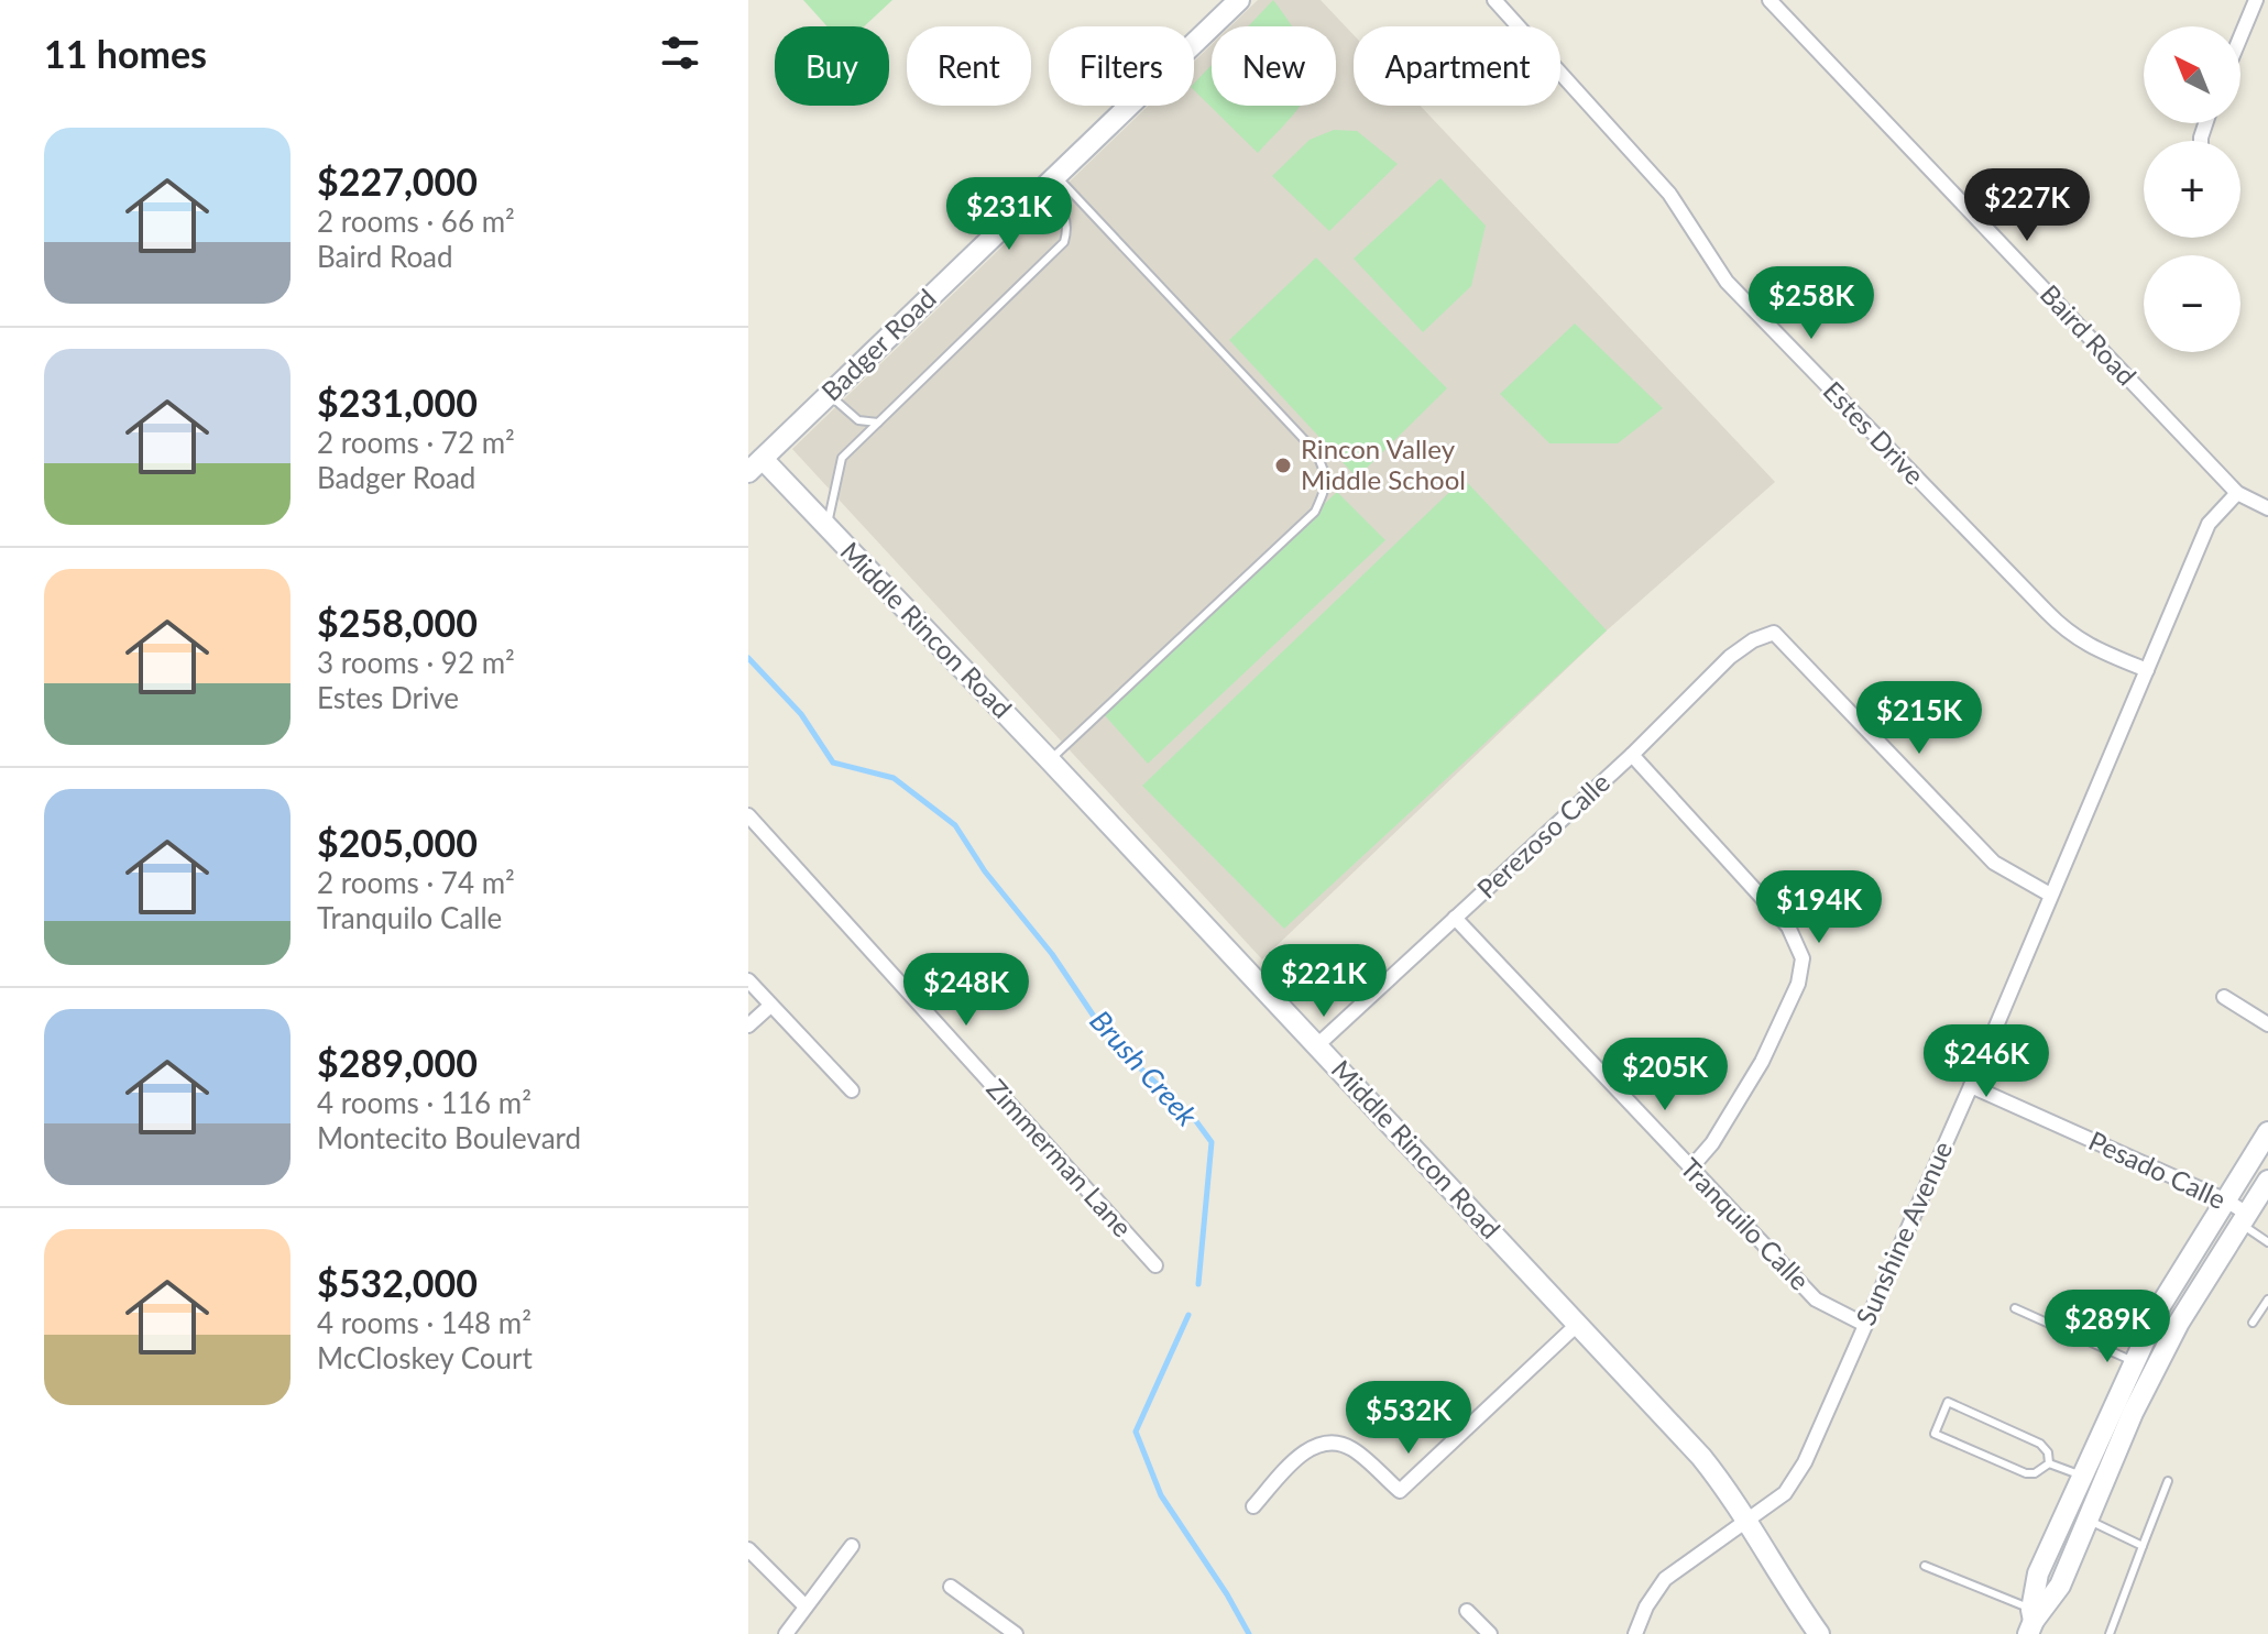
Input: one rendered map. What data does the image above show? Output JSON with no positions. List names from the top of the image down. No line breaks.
{"streets":{"street":["Baird Road","Badger Road","Estes Drive","Middle Rincon Road","Perezoso Calle","Zimmerman Lane","Pesado Calle","Tranquilo Calle","Sunshine Avenue"]},"crossings":[["Baird Road","Sunshine Avenue"],["Badger Road","Middle Rincon Road"],["Estes Drive","Sunshine Avenue"],["Middle Rincon Road","Perezoso Calle"],["Middle Rincon Road","Sunshine Avenue"],["Perezoso Calle","Tranquilo Calle"],["Perezoso Calle","Sunshine Avenue"],["Pesado Calle","Sunshine Avenue"],["Tranquilo Calle","Sunshine Avenue"]],"water":["Brush Creek"],"places":["Rincon Valley Middle School"],"north":"top left","page":{"heading":"11 homes","map_buttons":["+","−"],"chip":["Buy","Rent","Filters","New","Apartment"],"list":[{"name":"$227,000","note":"2 rooms · 66 m² · Baird Road"},{"name":"$231,000","note":"2 rooms · 72 m² · Badger Road"},{"name":"$258,000","note":"3 rooms · 92 m² · Estes Drive"},{"name":"$205,000","note":"2 rooms · 74 m² · Tranquilo Calle"},{"name":"$289,000","note":"4 rooms · 116 m² · Montecito Boulevard"},{"name":"$532,000","note":"4 rooms · 148 m² · McCloskey Court"}],"price":["$227K","$231K","$258K","$215K","$194K","$221K","$248K","$246K","$205K","$289K","$532K"]}}
